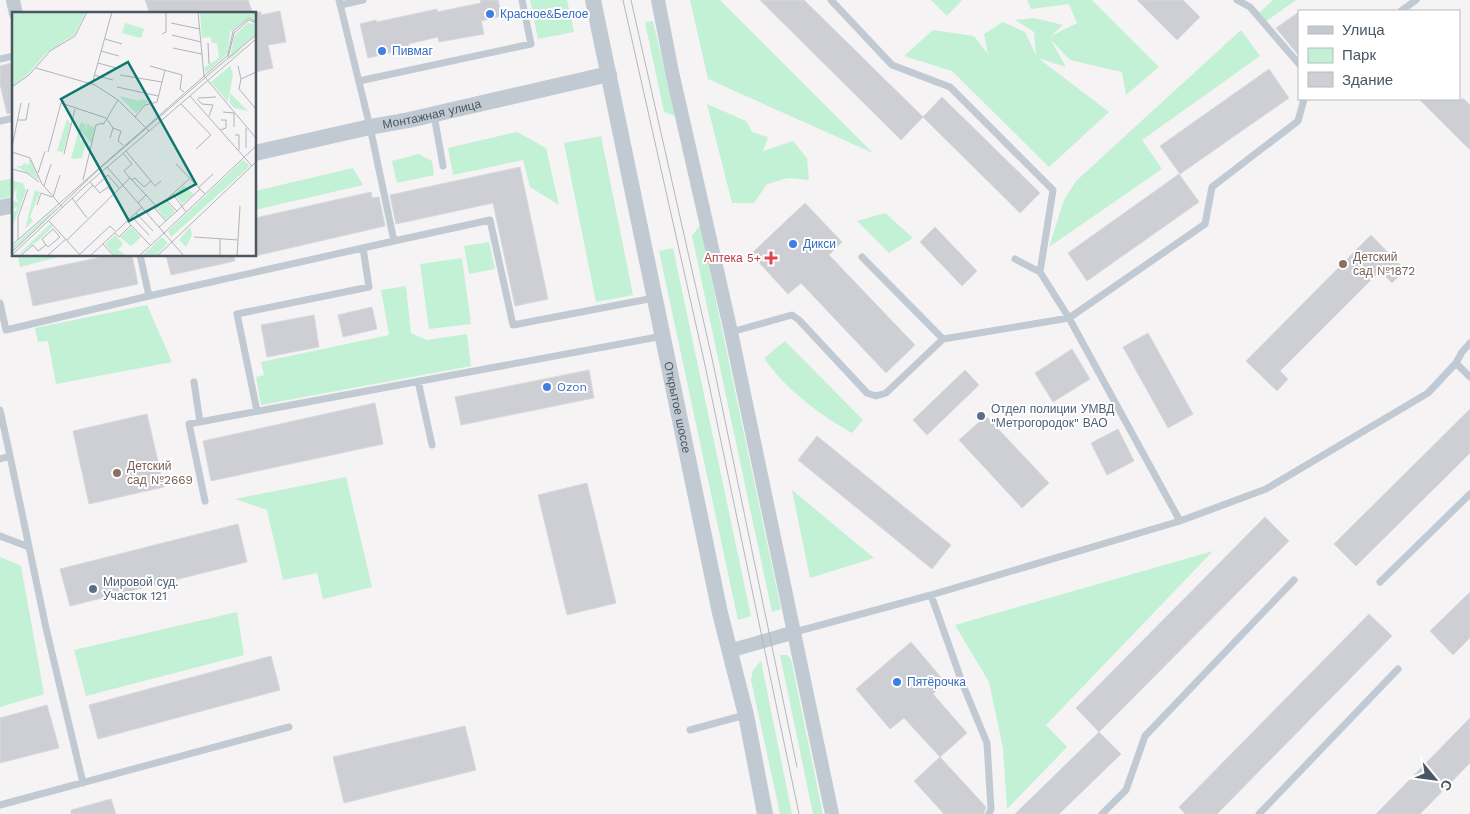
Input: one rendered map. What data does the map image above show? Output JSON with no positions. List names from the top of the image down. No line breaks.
{"streets":{"street":["Монтажная улица","Открытое шоссе"]},"crossings":[["Монтажная улица","Открытое шоссе"]],"places":{"other":["Красное&Белое","Пивмаг","Дикси","Детский сад №1872","Ozon","Отдел полиции УМВД \"Метрогородок\" ВАО","Детский сад №2669","Мировой суд. Участок 121","Пятёрочка"],"health":["Аптека 5+"]},"legend":["Улица","Парк","Здание"],"north":"bottom right"}
